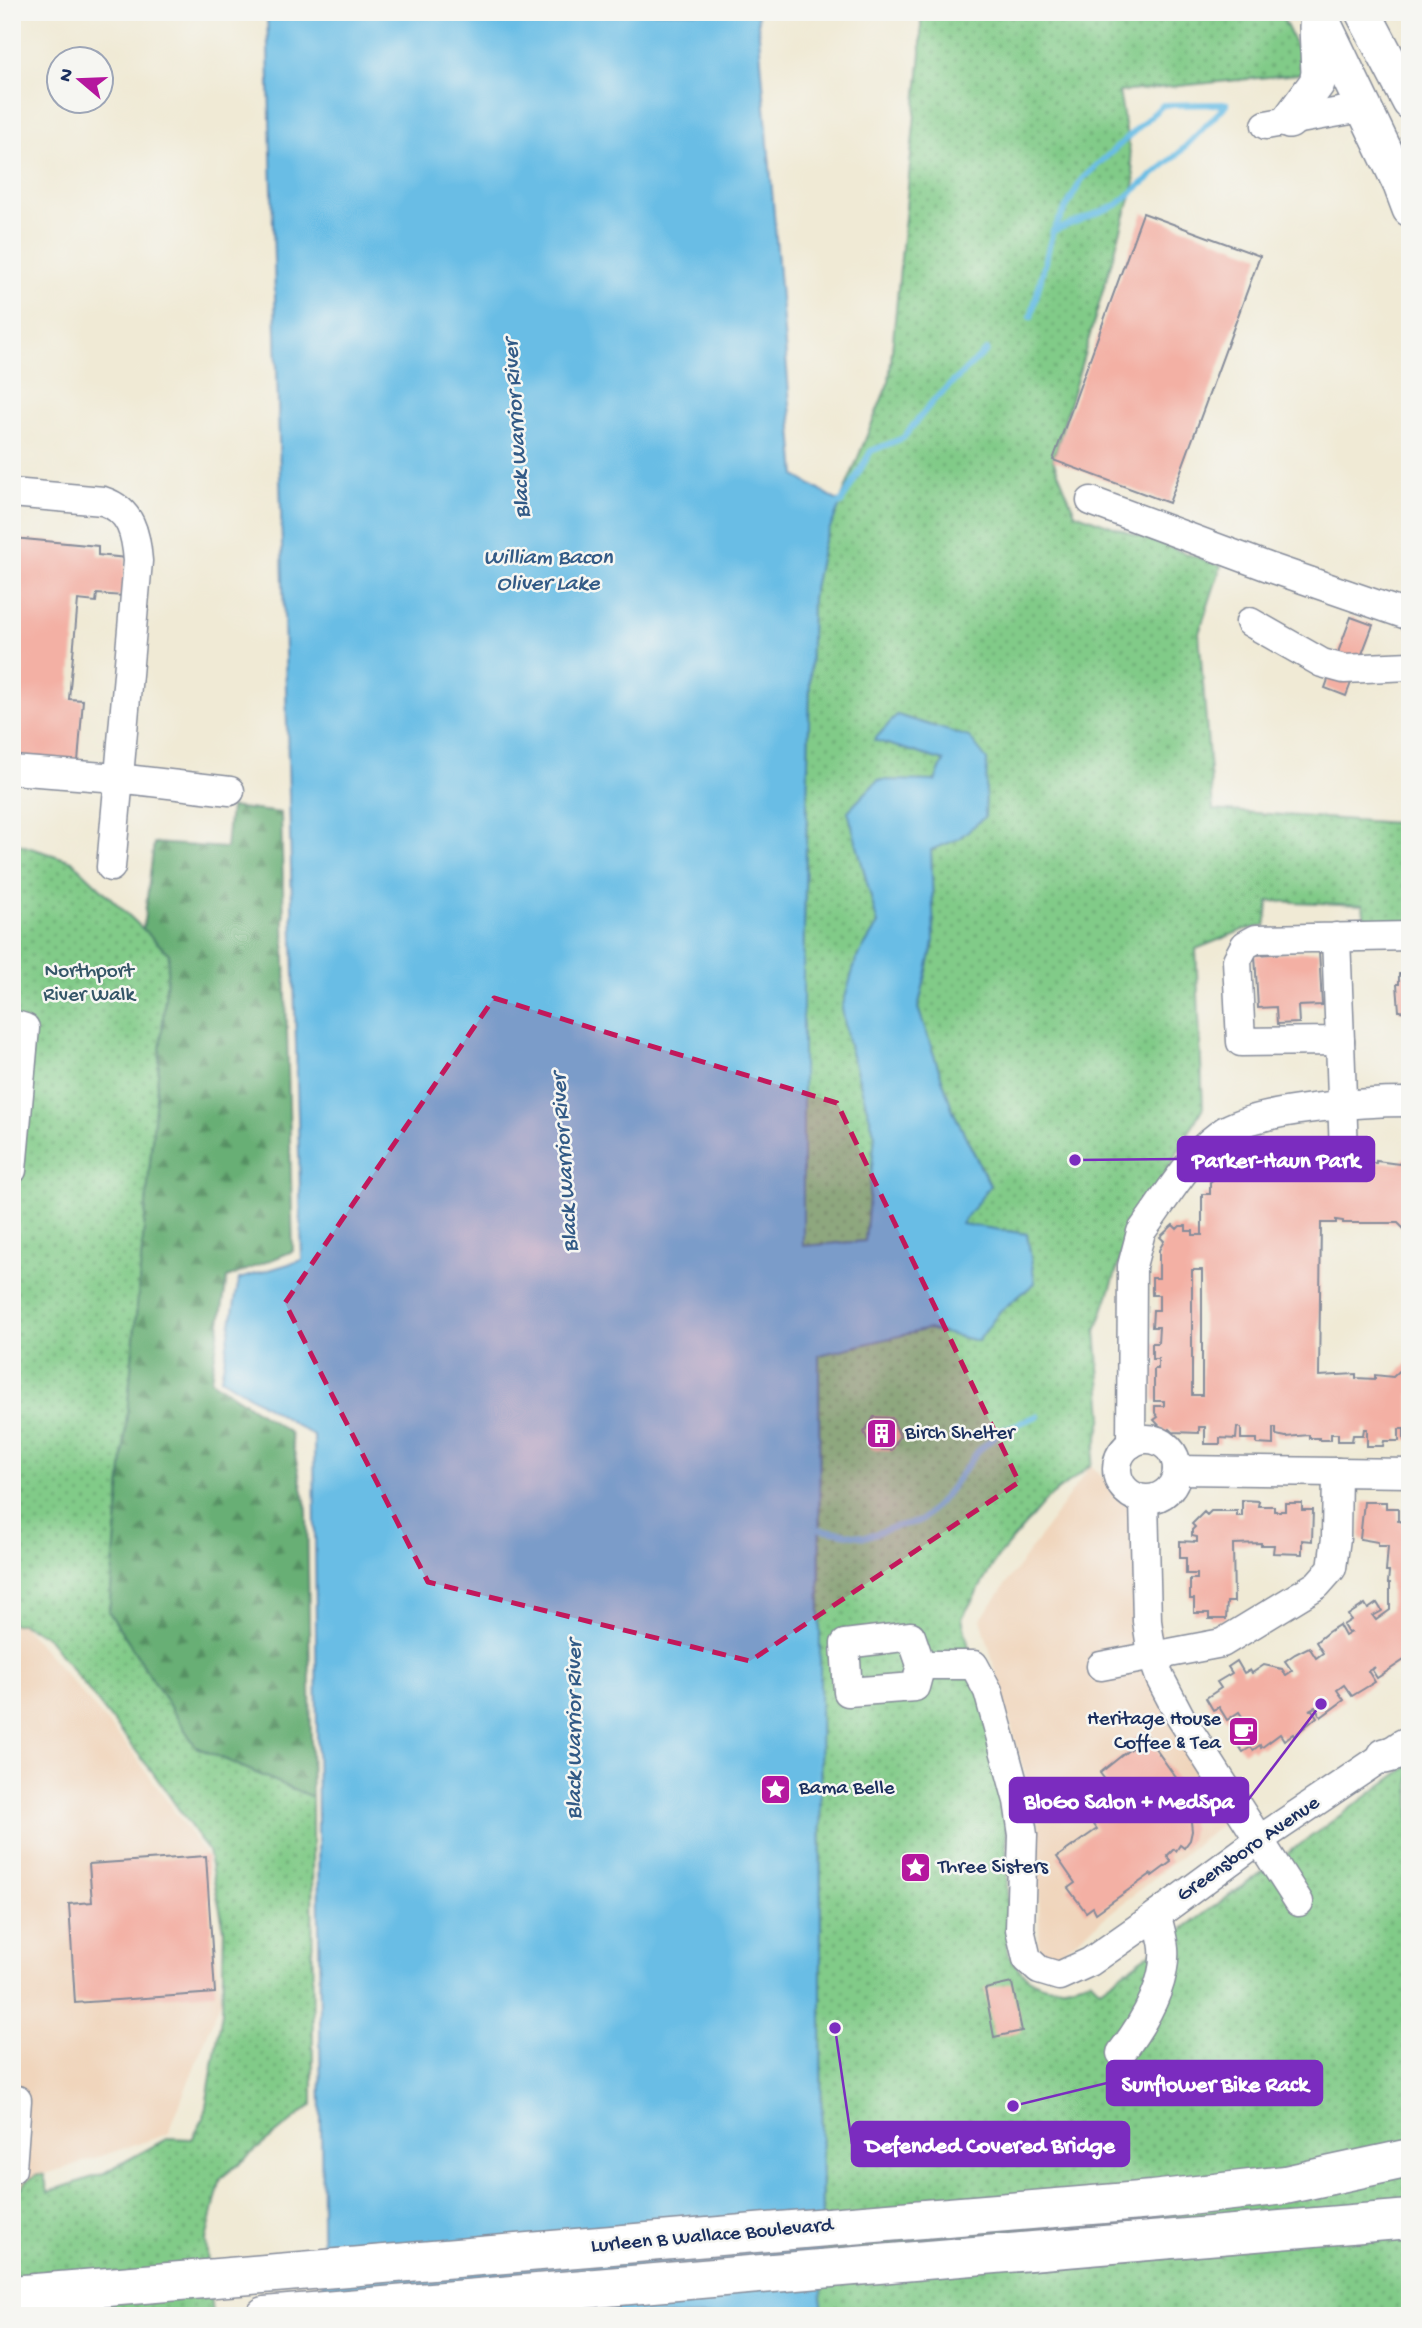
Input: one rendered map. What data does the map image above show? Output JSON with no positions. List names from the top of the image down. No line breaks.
{"streets":{"highway":["Lurleen B Wallace Boulevard"],"street":["Greensboro Avenue"]},"water":["Black Warrior River","William Bacon Oliver Lake"],"parks":["Northport River Walk"],"places":{"other":["Parker-Haun Park","BloGo Salon + MedSpa","Defended Covered Bridge","Sunflower Bike Rack"],"building":["Birch Shelter"],"cafe":["Heritage House Coffee & Tea"],"place":["Bama Belle","Three Sisters"]},"north":"left"}
